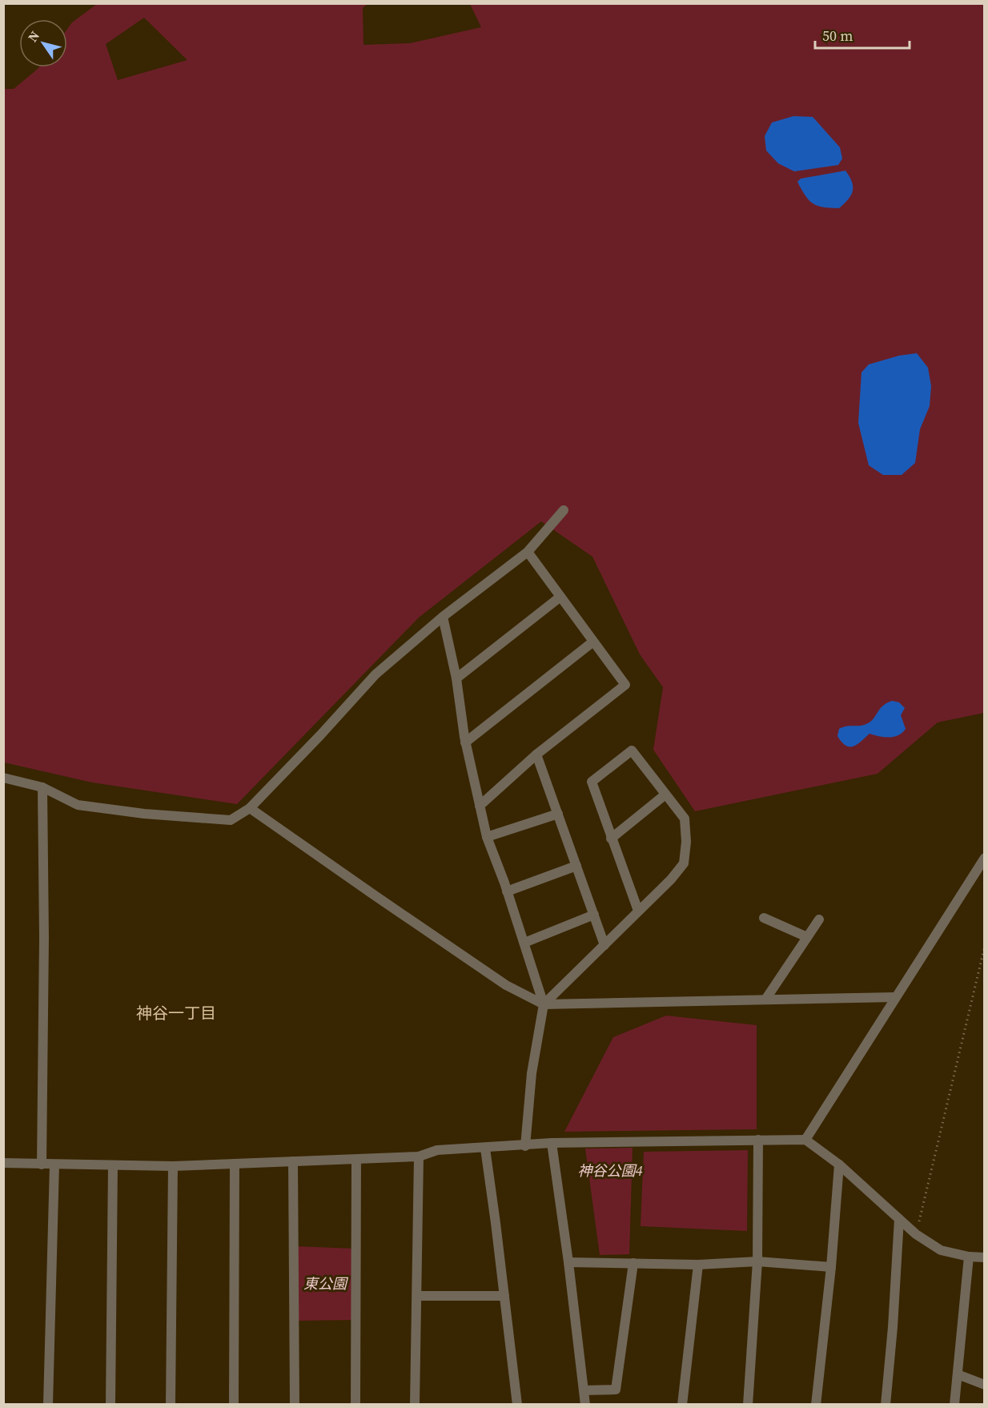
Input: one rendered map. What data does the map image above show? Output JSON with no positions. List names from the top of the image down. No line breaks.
{"districts":["神谷一丁目"],"parks":["神谷公園4","東公園"],"scale_bar":"50 m","north":"top left"}
